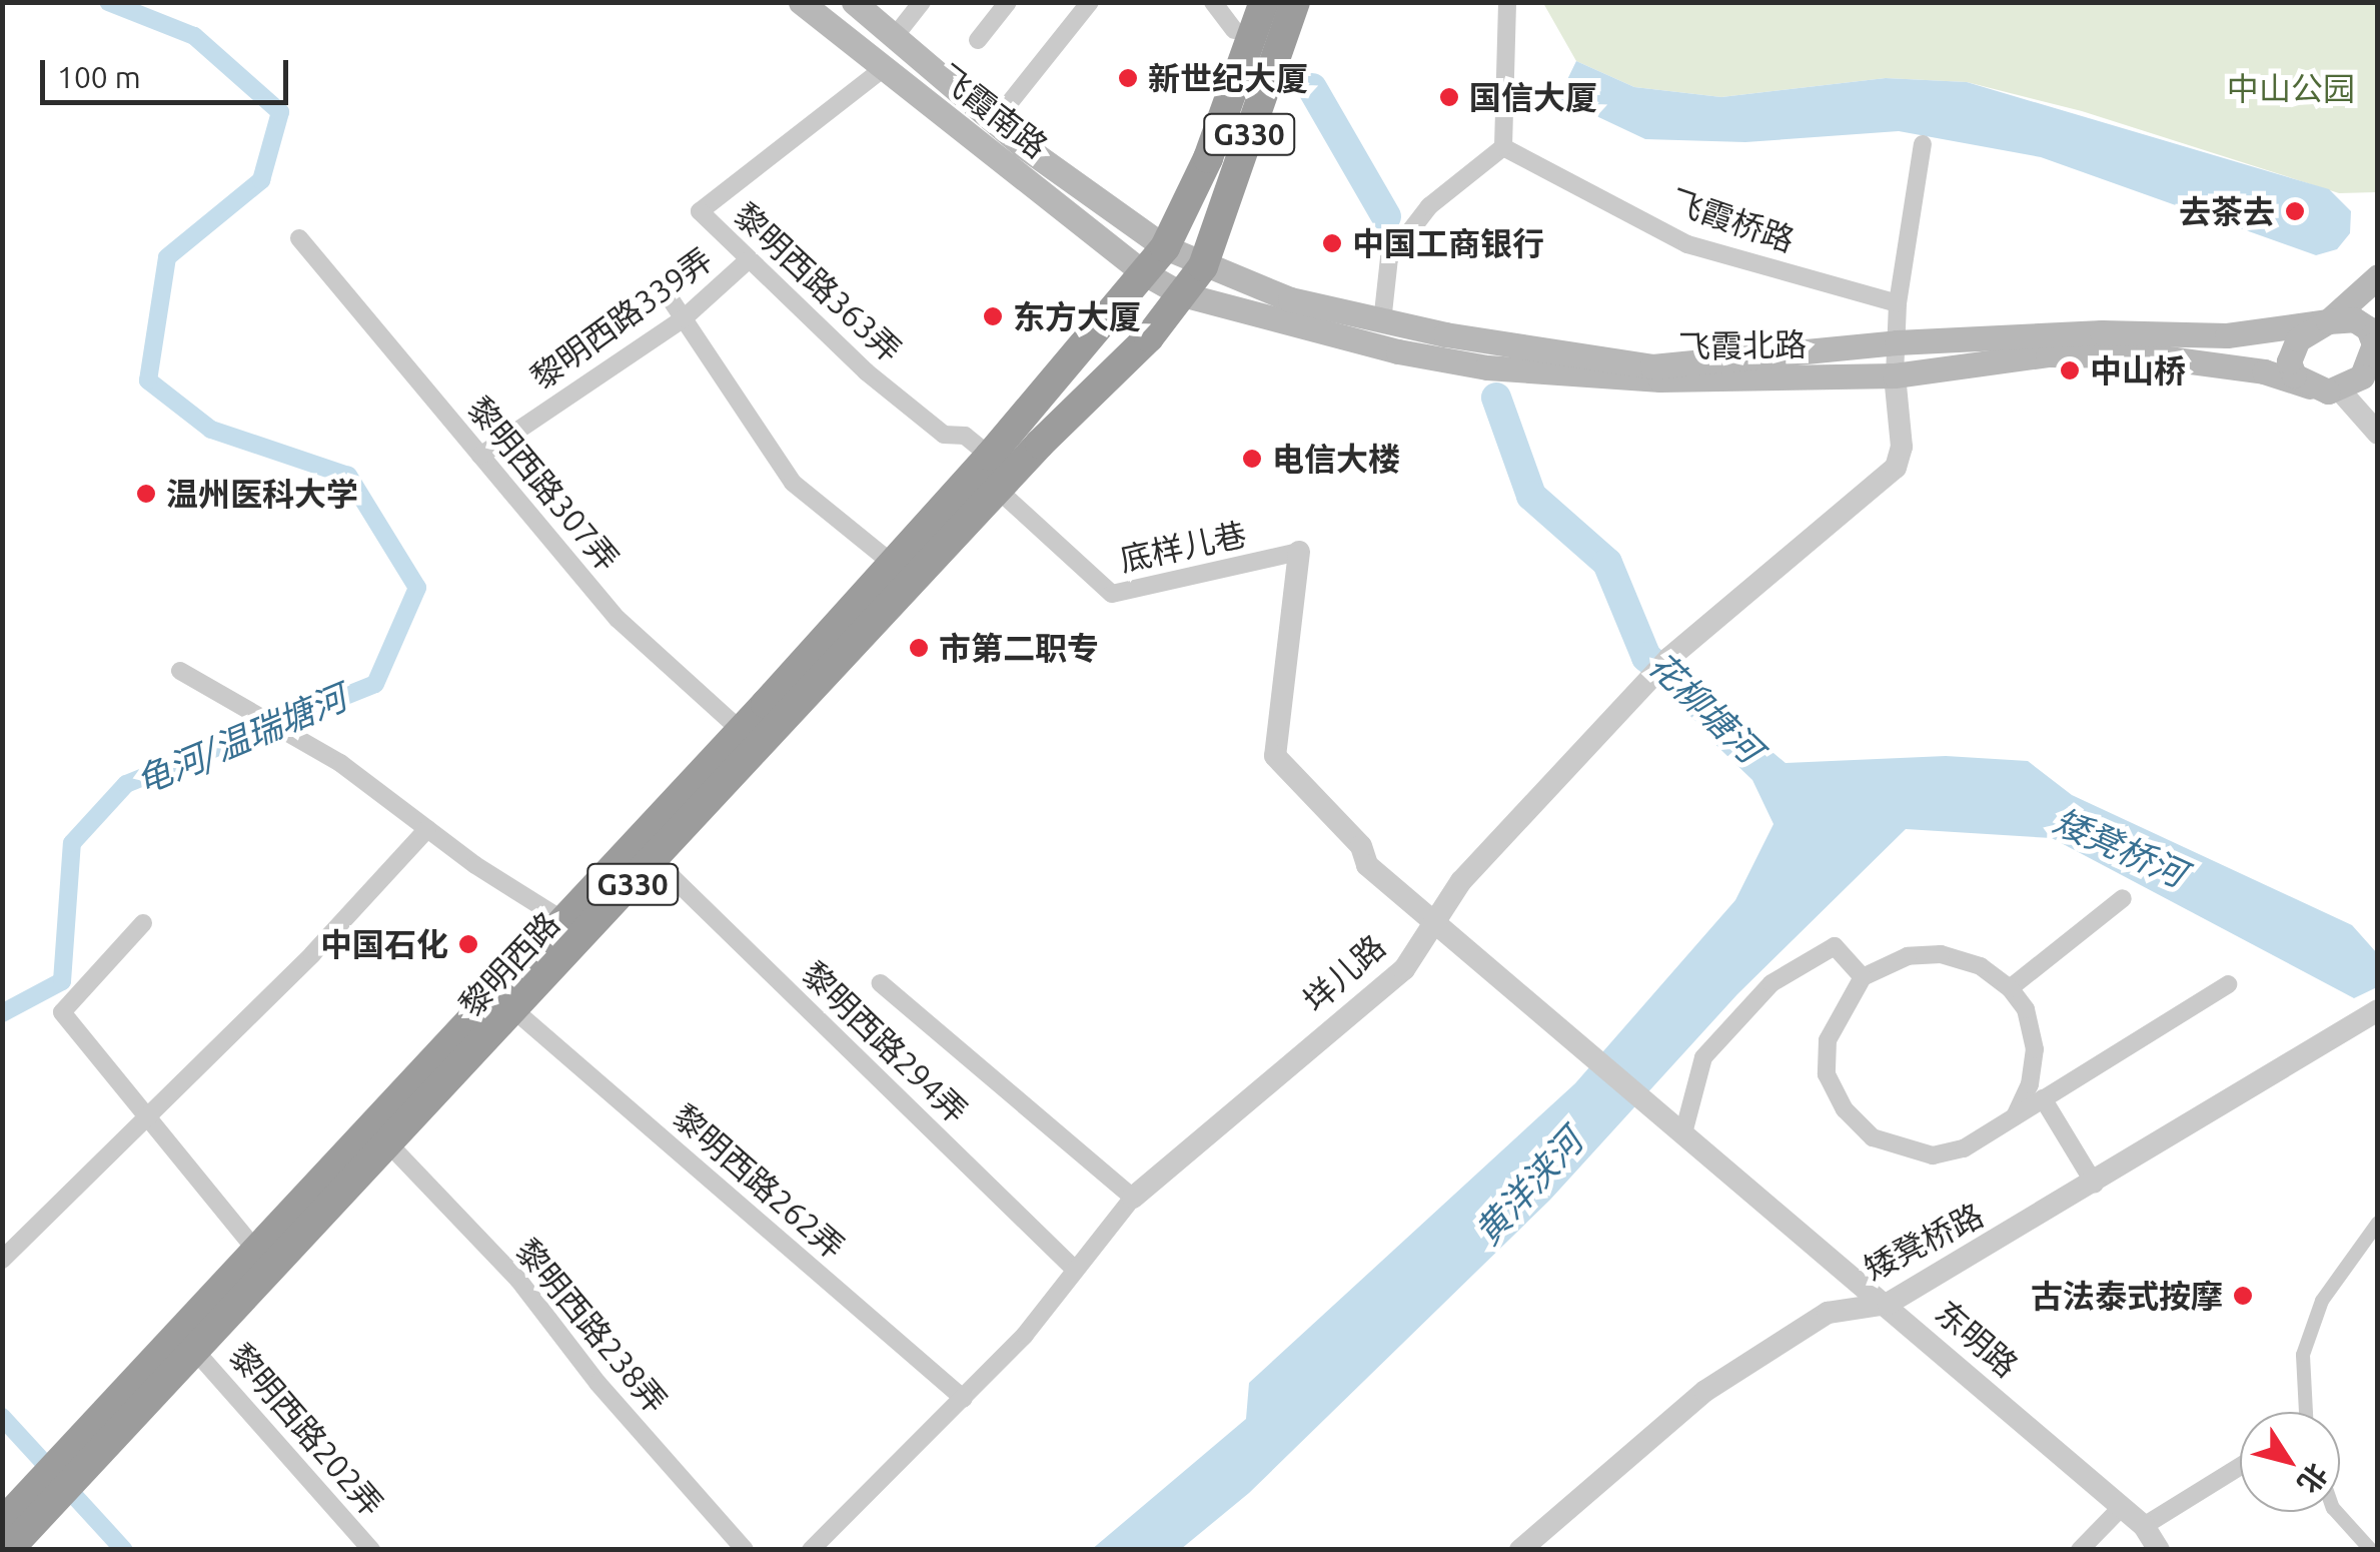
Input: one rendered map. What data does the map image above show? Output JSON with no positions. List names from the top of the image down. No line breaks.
{"streets":{"highway":["G330","黎明西路"],"main road":["飞霞南路","飞霞北路"],"street":["飞霞桥路","黎明西路363弄","黎明西路339弄","黎明西路307弄","底样儿巷","垟儿路","黎明西路294弄","黎明西路262弄","矮凳桥路","黎明西路238弄","东明路","黎明西路202弄"]},"crossings":[["飞霞南路","G330"],["飞霞南路","黎明西路363弄"],["飞霞南路","飞霞北路"],["飞霞南路","黎明西路"],["G330","飞霞北路"],["G330","黎明西路"],["黎明西路363弄","黎明西路339弄"],["黎明西路363弄","黎明西路"],["黎明西路339弄","黎明西路307弄"],["飞霞北路","黎明西路"],["飞霞北路","垟儿路"],["黎明西路307弄","黎明西路"],["底样儿巷","黎明西路"],["底样儿巷","东明路"],["黎明西路","黎明西路294弄"],["黎明西路","黎明西路262弄"],["黎明西路","黎明西路238弄"],["黎明西路","黎明西路202弄"],["垟儿路","黎明西路294弄"],["垟儿路","黎明西路262弄"],["垟儿路","东明路"],["矮凳桥路","东明路"]],"water":["花柳塘河","龟河/温瑞塘河","矮凳桥河","黄洋浃河"],"parks":["中山公园"],"places":["新世纪大厦","国信大厦","去茶去","中国工商银行","东方大厦","中山桥","电信大楼","温州医科大学","市第二职专","中国石化","古法泰式按摩"],"scale_bar":"100 m","north":"bottom right"}
